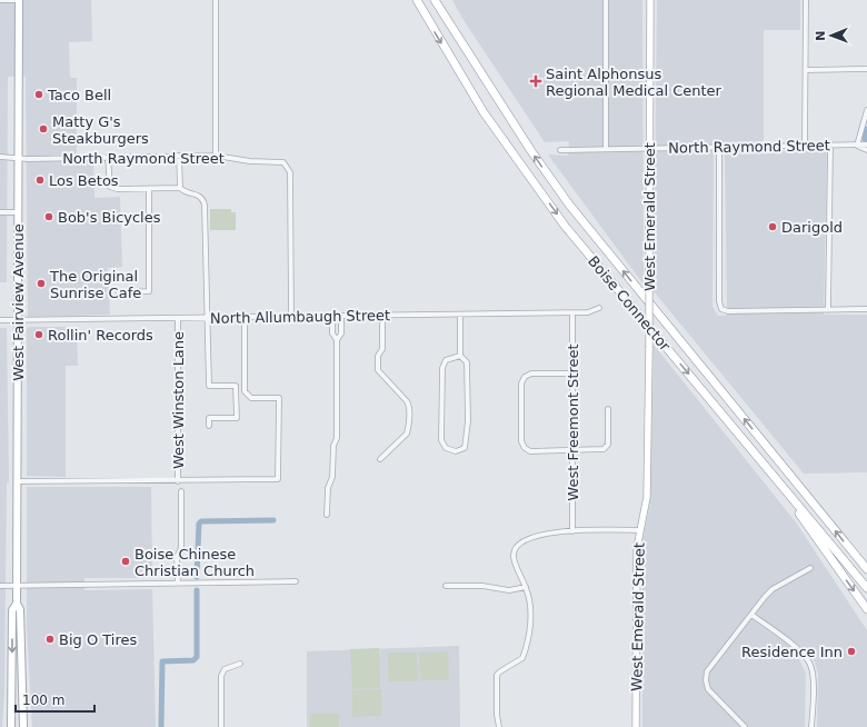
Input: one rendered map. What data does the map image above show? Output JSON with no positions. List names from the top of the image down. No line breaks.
{"streets":{"highway":["Boise Connector"],"main road":["West Emerald Street","West Fairview Avenue"],"street":["North Raymond Street","North Allumbaugh Street","West Winston Lane","West Freemont Street"]},"crossings":[["North Raymond Street","West Emerald Street"],["North Raymond Street","West Fairview Avenue"],["North Raymond Street","North Allumbaugh Street"],["West Fairview Avenue","North Allumbaugh Street"],["North Allumbaugh Street","West Winston Lane"],["North Allumbaugh Street","West Freemont Street"]],"places":{"health":["Saint Alphonsus Regional Medical Center"],"other":["Taco Bell","Matty G's Steakburgers","Los Betos","Bob's Bicycles","Darigold","The Original Sunrise Cafe","Rollin' Records","Boise Chinese Christian Church","Big O Tires","Residence Inn"]},"scale_bar":"100 m","north":"left"}
